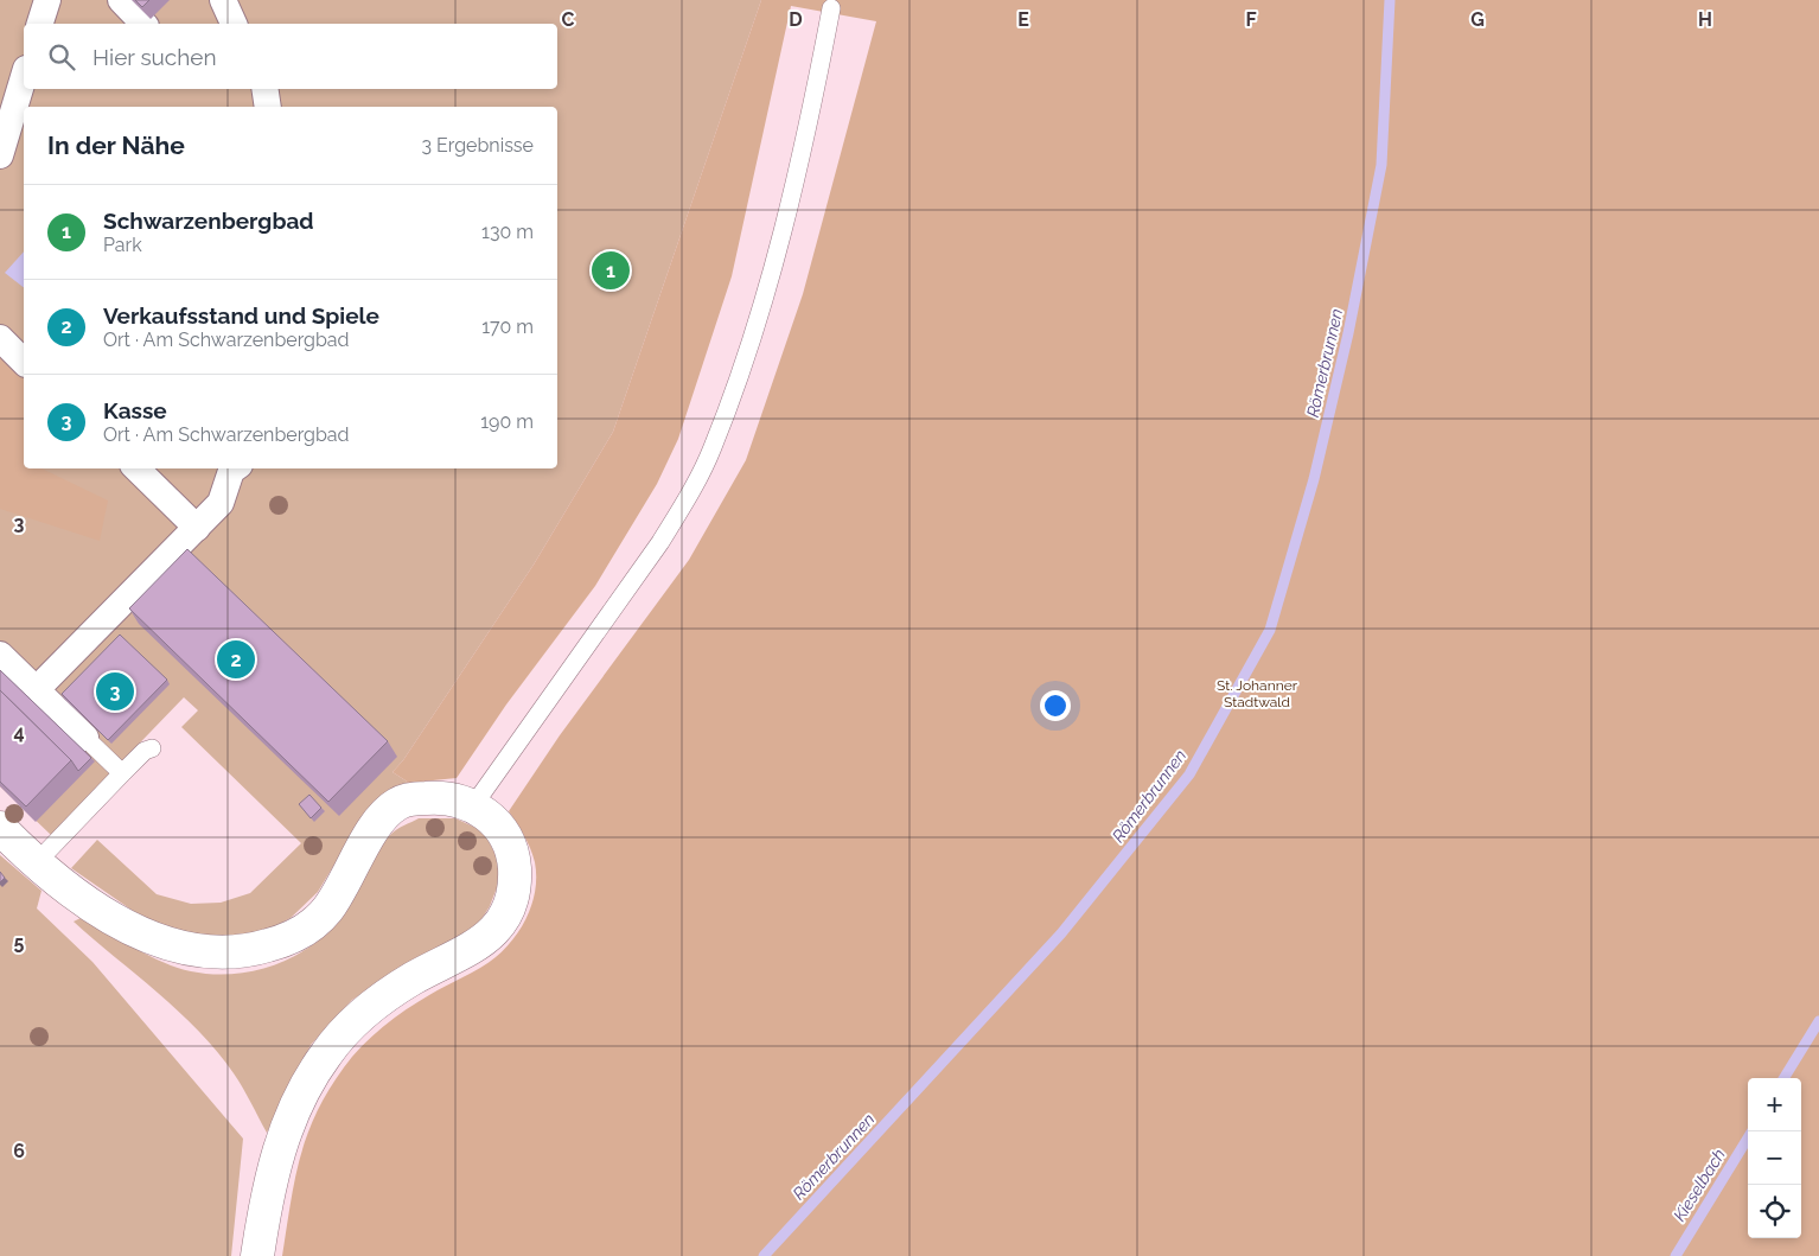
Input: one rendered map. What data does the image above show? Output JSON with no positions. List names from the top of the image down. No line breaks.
{"water":["Römerbrunnen","Kieselbach"],"parks":["St. Johanner Stadtwald"],"page":{"search":"Hier suchen","heading":["In der Nähe","3 Ergebnisse"],"list":[{"mark":"1","name":"Schwarzenbergbad","note":"Park","value":"130 m"},{"mark":"2","name":"Verkaufsstand und Spiele","note":"Ort · Am Schwarzenbergbad","value":"170 m"},{"mark":"3","name":"Kasse","note":"Ort · Am Schwarzenbergbad","value":"190 m"}],"pins":["1","2","3"],"map_buttons":["+","−"]},"grid":{"columns":["C","D","E","F","G","H"],"rows":["3","4","5","6"]}}
